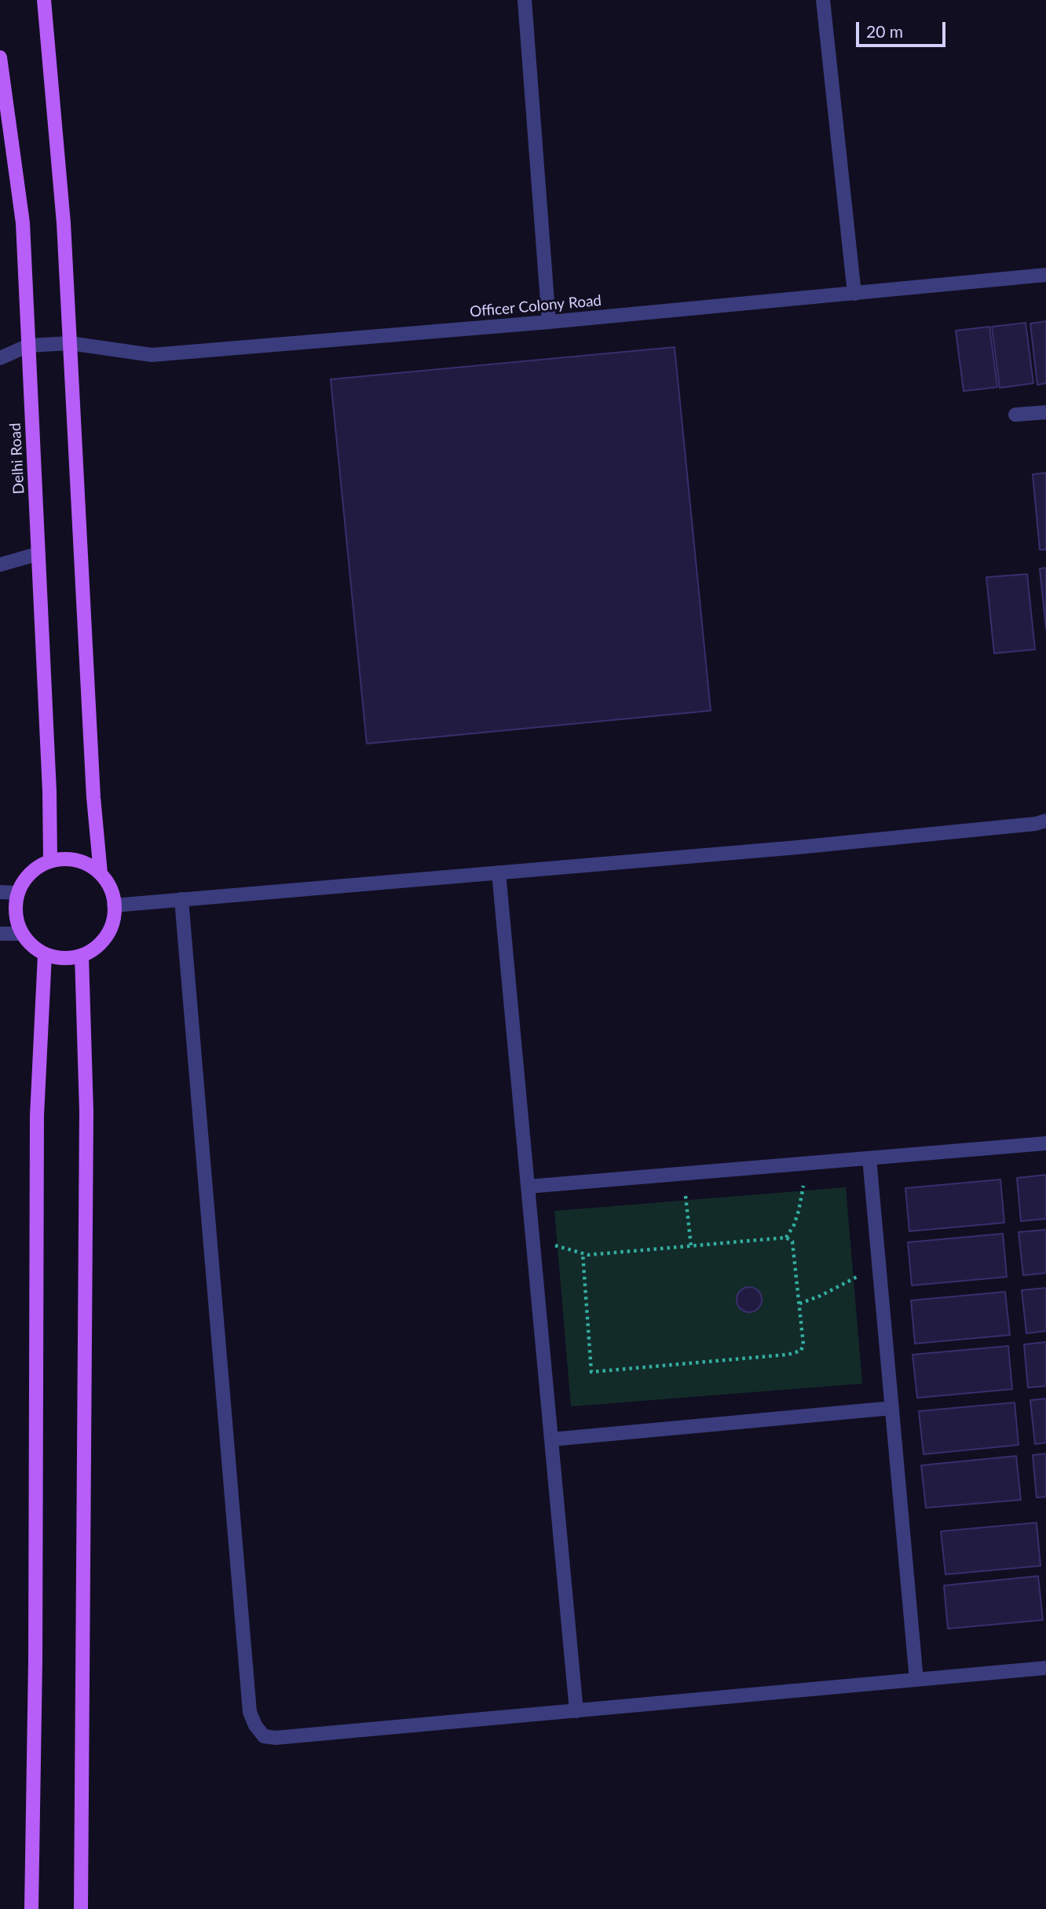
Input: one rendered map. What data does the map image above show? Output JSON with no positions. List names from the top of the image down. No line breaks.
{"streets":{"main road":["Delhi Road"],"street":["Officer Colony Road"]},"crossings":[["Officer Colony Road","Delhi Road"]],"scale_bar":"20 m"}
